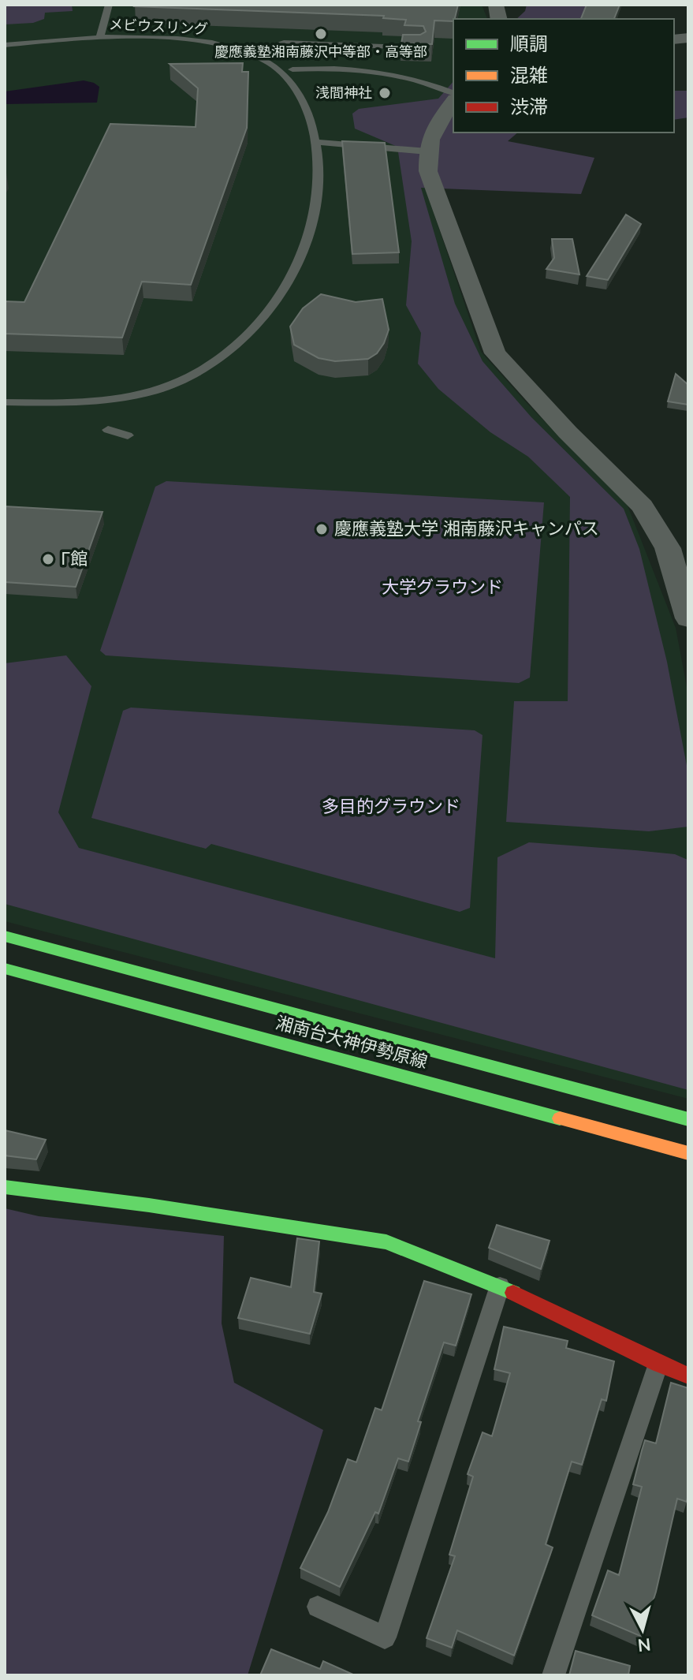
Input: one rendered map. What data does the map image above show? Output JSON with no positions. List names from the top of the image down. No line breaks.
{"streets":{"street":["湘南台大神伊勢原線"],"lane":["メビウスリング"]},"parks":["大学グラウンド","多目的グラウンド"],"places":["慶應義塾湘南藤沢中等部・高等部","浅間神社","慶應義塾大学 湘南藤沢キャンパス","Γ館"],"legend":["順調","混雑","渋滞"],"north":"bottom"}
